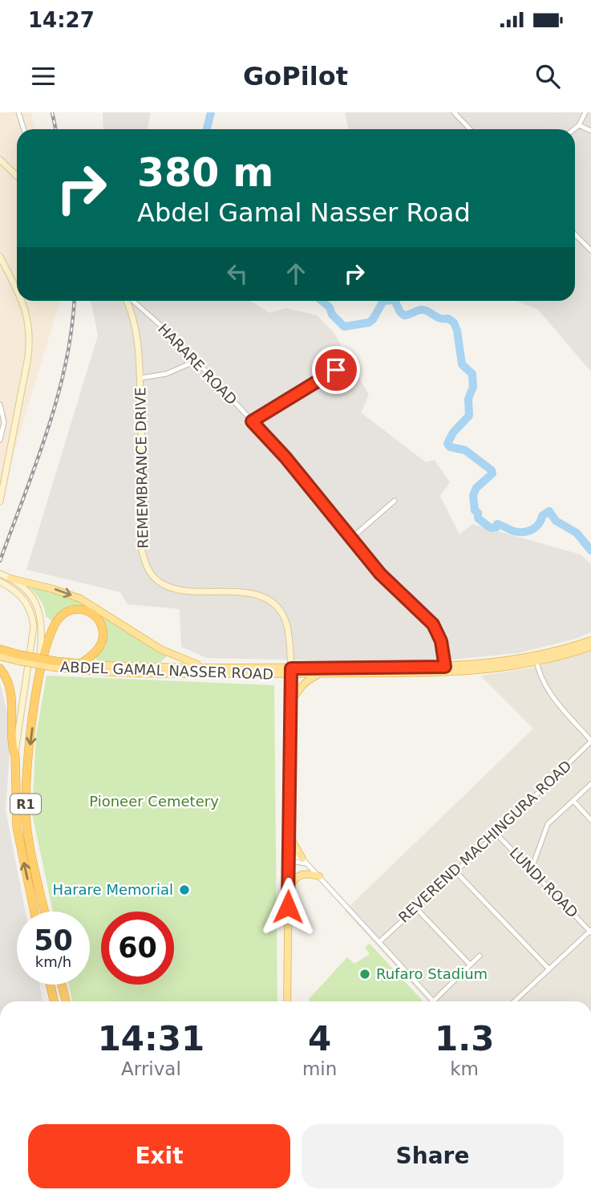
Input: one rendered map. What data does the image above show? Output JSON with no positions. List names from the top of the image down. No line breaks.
{"streets":{"highway":["ABDEL GAMAL NASSER ROAD","R1"],"main road":["REMEMBRANCE DRIVE"],"street":["HARARE ROAD","REVEREND MACHINGURA ROAD","LUNDI ROAD"]},"crossings":[["HARARE ROAD","ABDEL GAMAL NASSER ROAD"],["REMEMBRANCE DRIVE","ABDEL GAMAL NASSER ROAD"],["REVEREND MACHINGURA ROAD","LUNDI ROAD"]],"parks":["Pioneer Cemetery"],"places":["Harare Memorial","Rufaro Stadium"],"page":{"status":"14:27","header":"GoPilot","turn":["380 m","Abdel Gamal Nasser Road"],"speed":"50 km/h","limit":"60","eta":["14:31","Arrival","4","min","1.3","km"],"buttons":["Exit","Share"]}}
